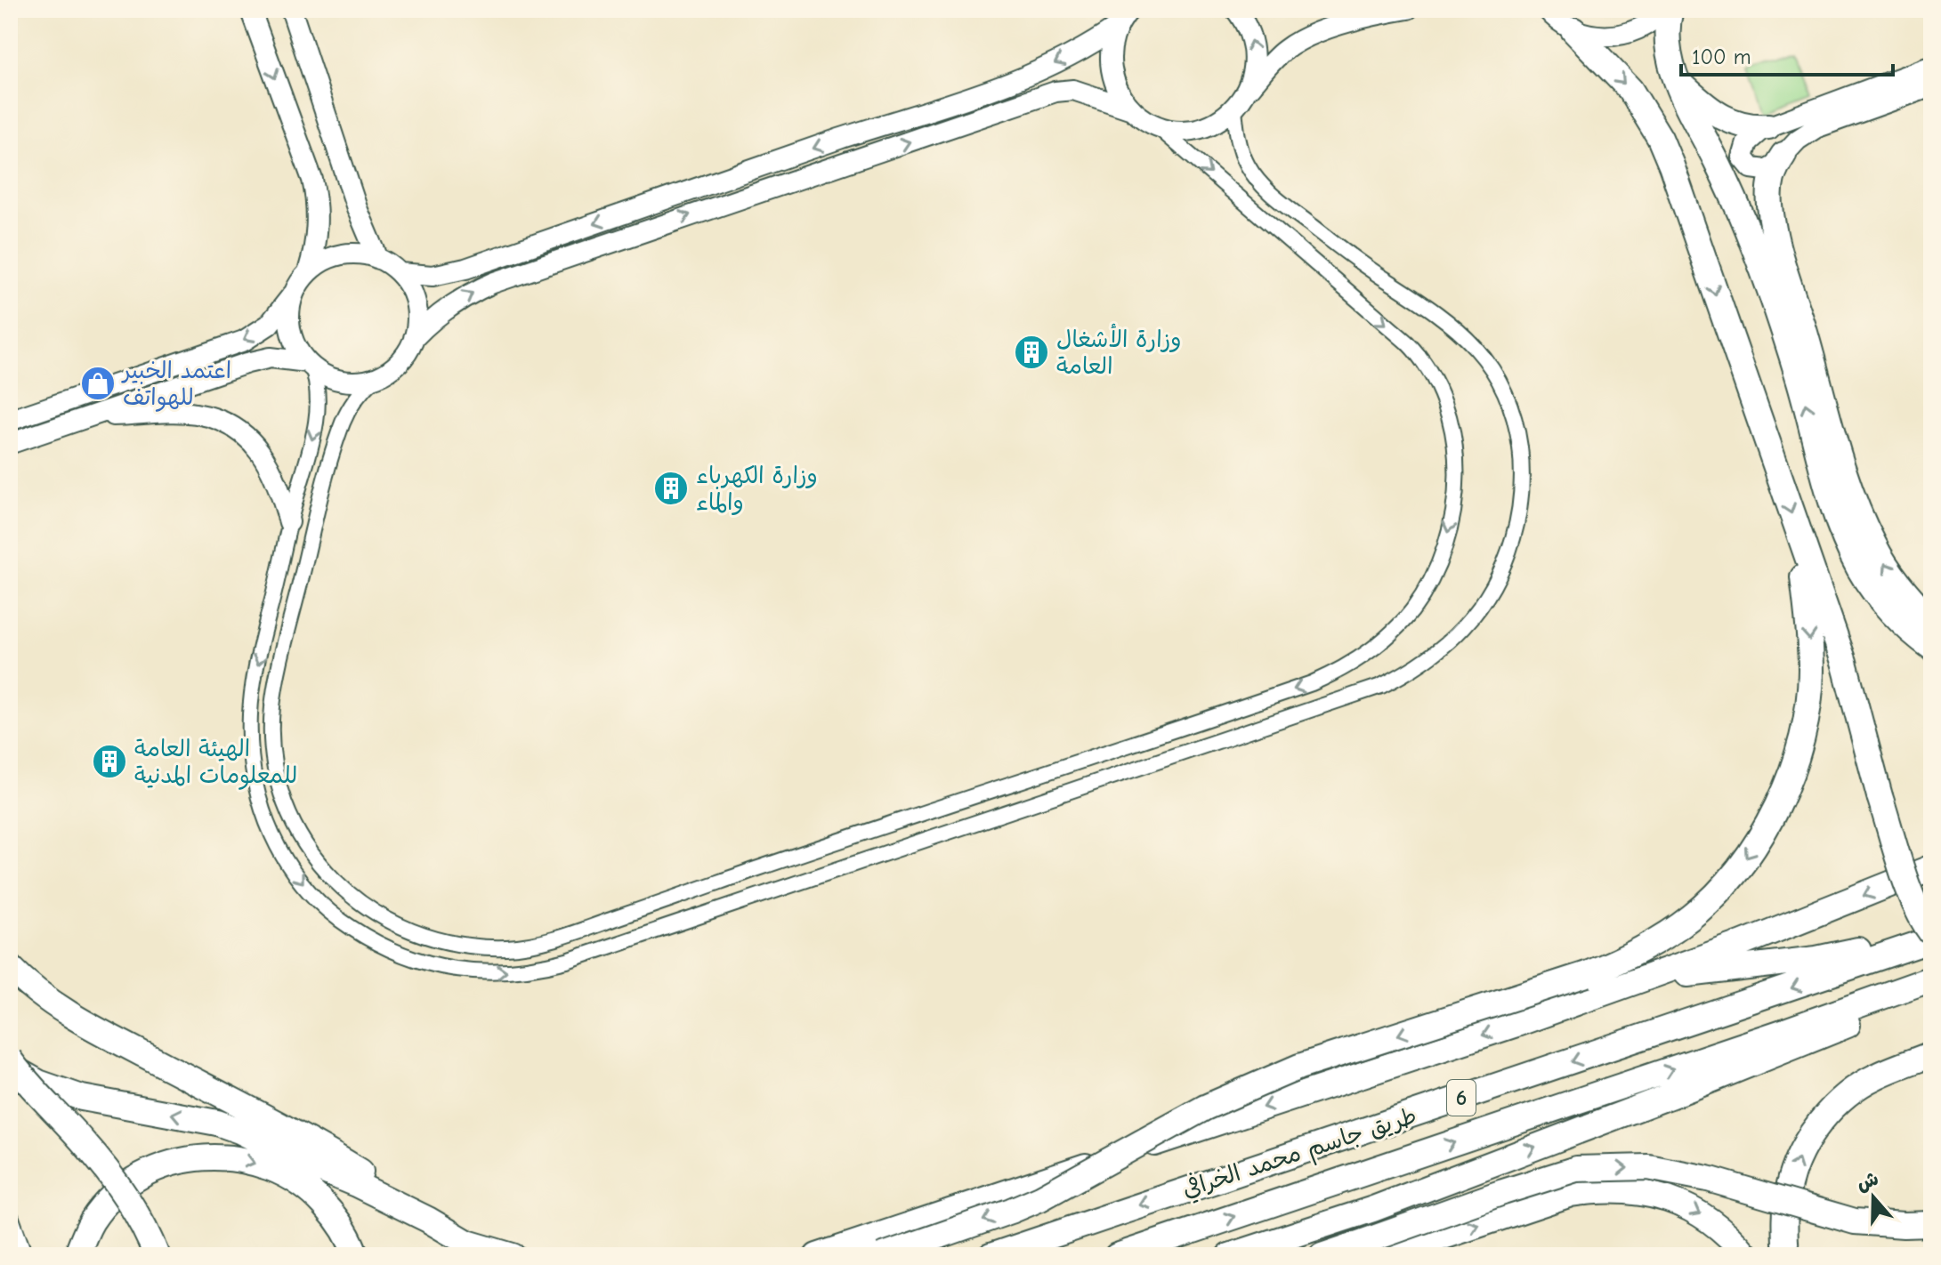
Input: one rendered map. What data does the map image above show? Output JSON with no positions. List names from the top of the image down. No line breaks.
{"streets":{"highway":["6","طريق جاسم محمد الخرافي"]},"places":{"building":["وزارة الأشغال العامة","وزارة الكهرباء والماء","الهيئة العامة للمعلومات المدنية"],"shop":["اعتمد الخبير للهواتف"]},"scale_bar":"100 m","north":"top"}
